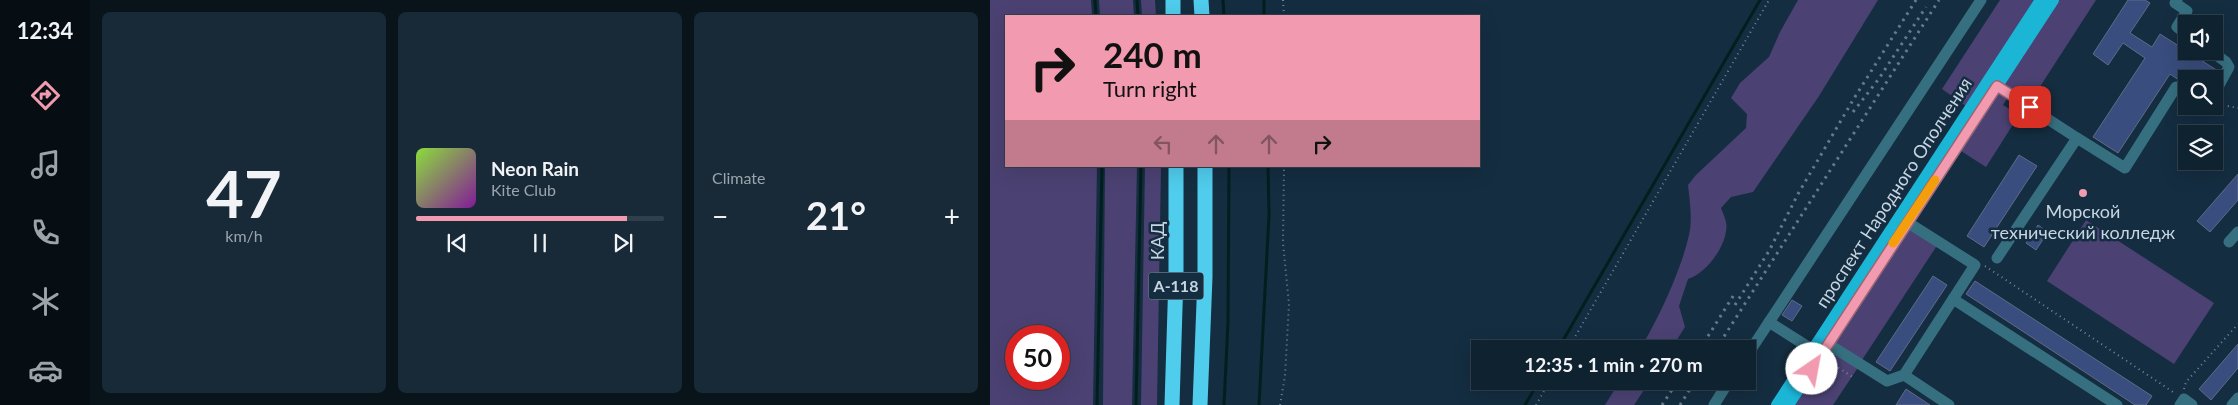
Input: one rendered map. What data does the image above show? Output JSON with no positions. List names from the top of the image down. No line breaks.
{"streets":{"highway":["КАД","А-118"],"main road":["проспект Народного Ополчения"]},"places":["Морской технический колледж"],"page":{"tabs":"12:34","tile":[["47","km/h"],"Climate"],"turn":["240 m","Turn right"],"song":["Neon Rain","Kite Club"],"heat":["−","21°","+"],"limit":"50","trip":"12:35 · 1 min · 270 m"}}
